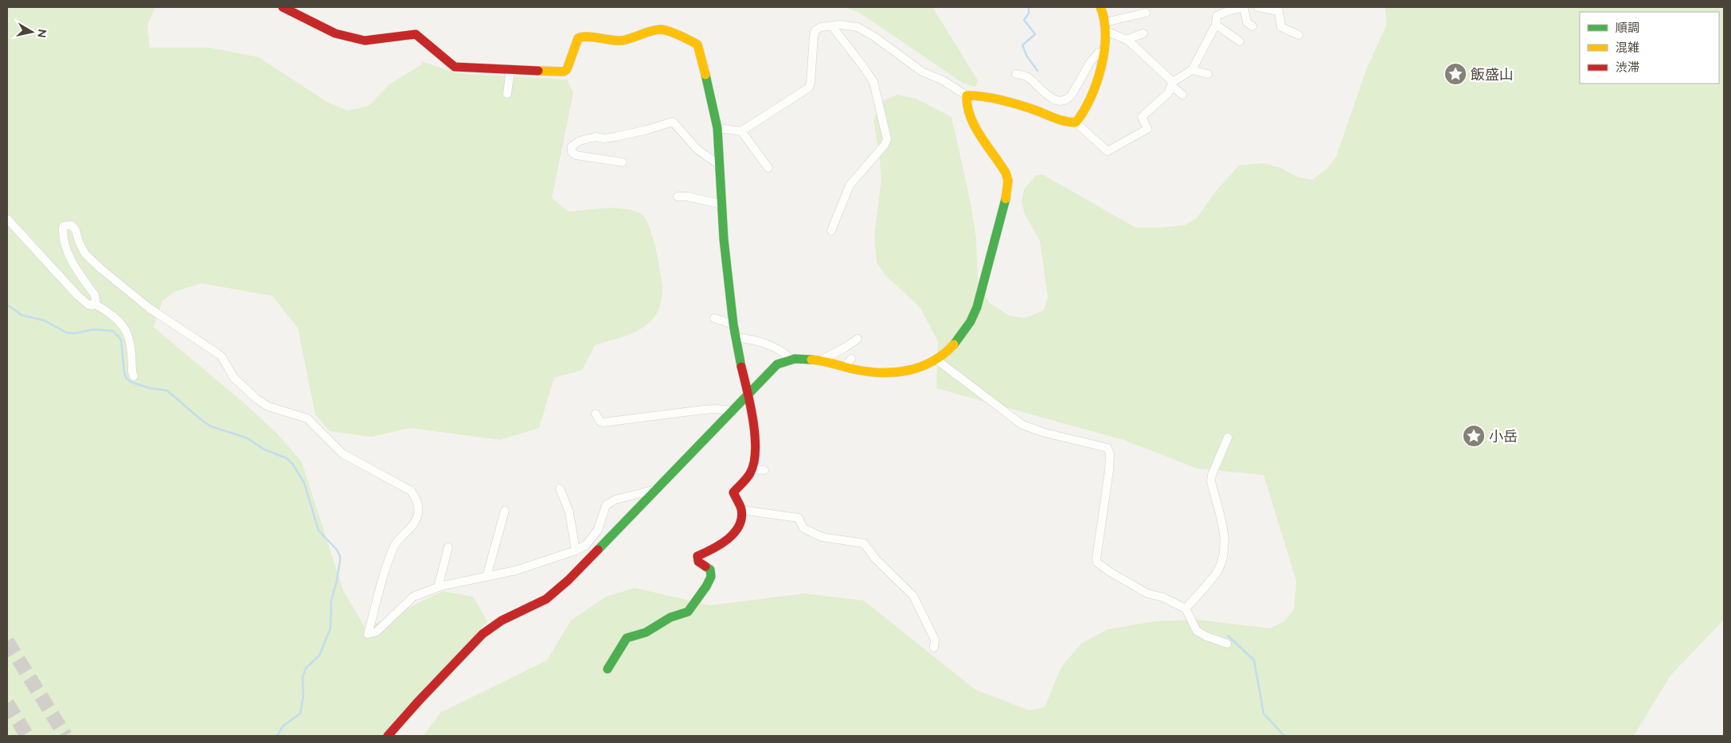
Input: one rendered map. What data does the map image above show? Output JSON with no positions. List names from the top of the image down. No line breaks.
{"places":{"place":["飯盛山","小岳"]},"legend":["順調","混雑","渋滞"],"north":"right"}
